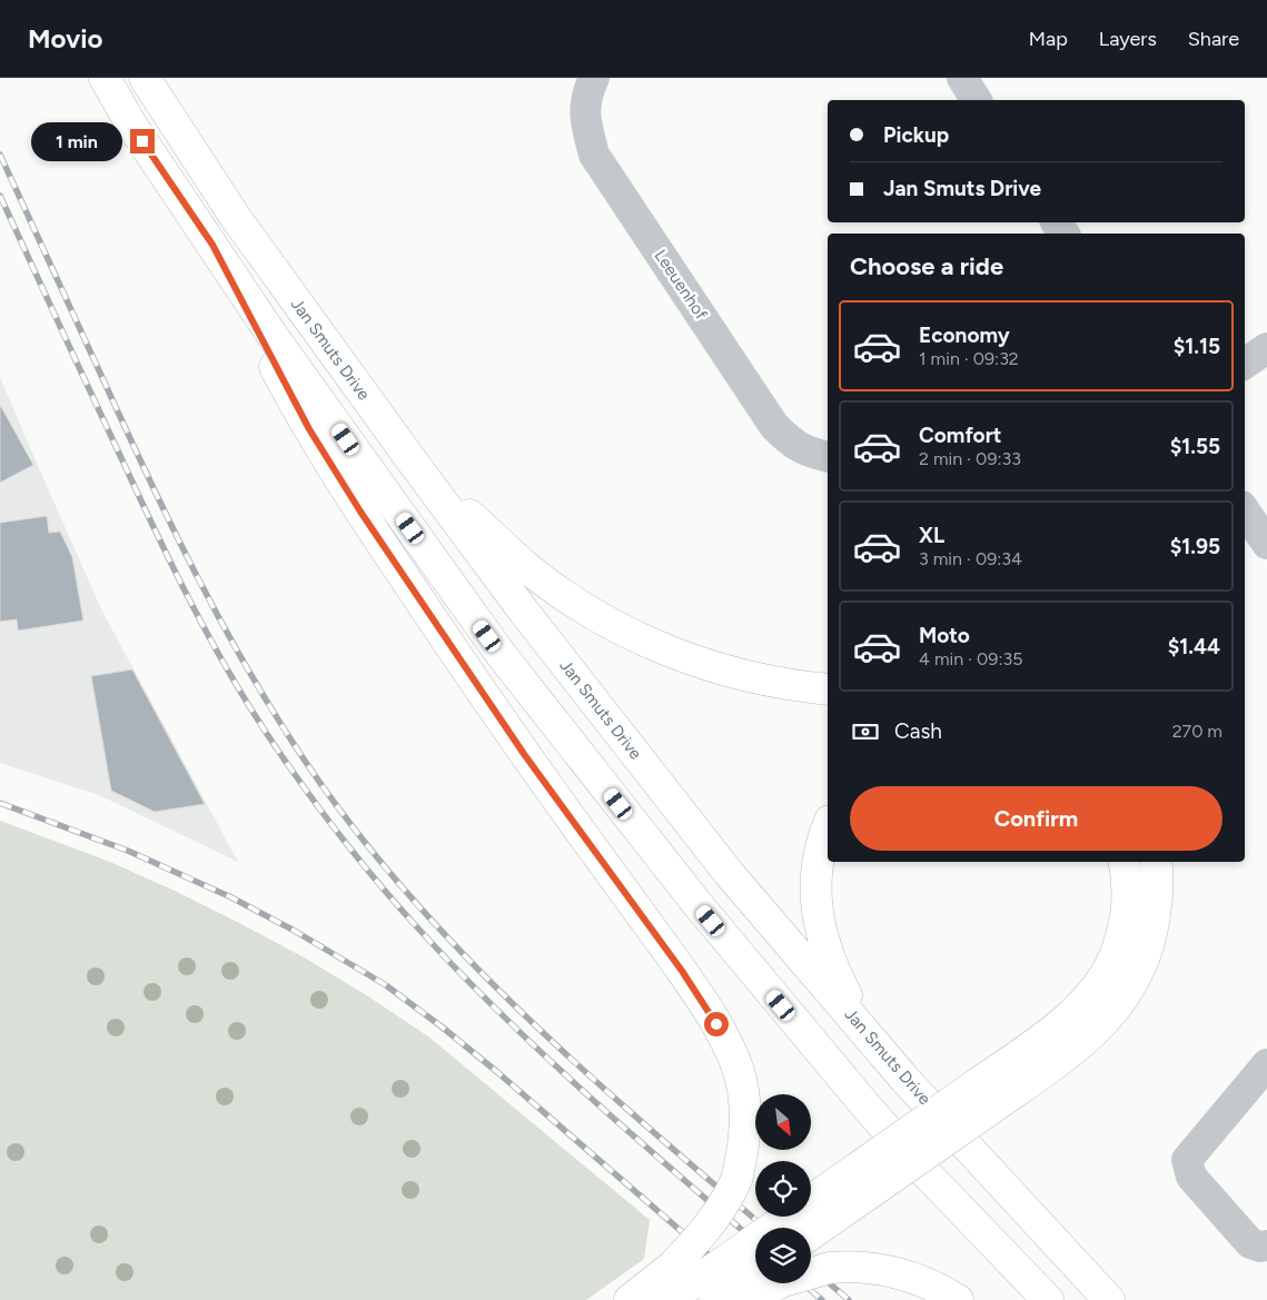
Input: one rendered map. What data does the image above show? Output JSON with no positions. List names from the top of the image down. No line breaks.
{"streets":{"main road":["Jan Smuts Drive"],"street":["Leeuenhof"]},"north":"bottom right","page":{"header":"Movio","nav":["Map","Layers","Share"],"banner":["Pickup","Jan Smuts Drive"],"bubble":"1 min","heading":"Choose a ride","list":[{"name":"Economy","note":"1 min · 09:32","value":"$1.15"},{"name":"Comfort","note":"2 min · 09:33","value":"$1.55"},{"name":"XL","note":"3 min · 09:34","value":"$1.95"},{"name":"Moto","note":"4 min · 09:35","value":"$1.44"}],"pay":["Cash","270 m"],"buttons":"Confirm"}}
